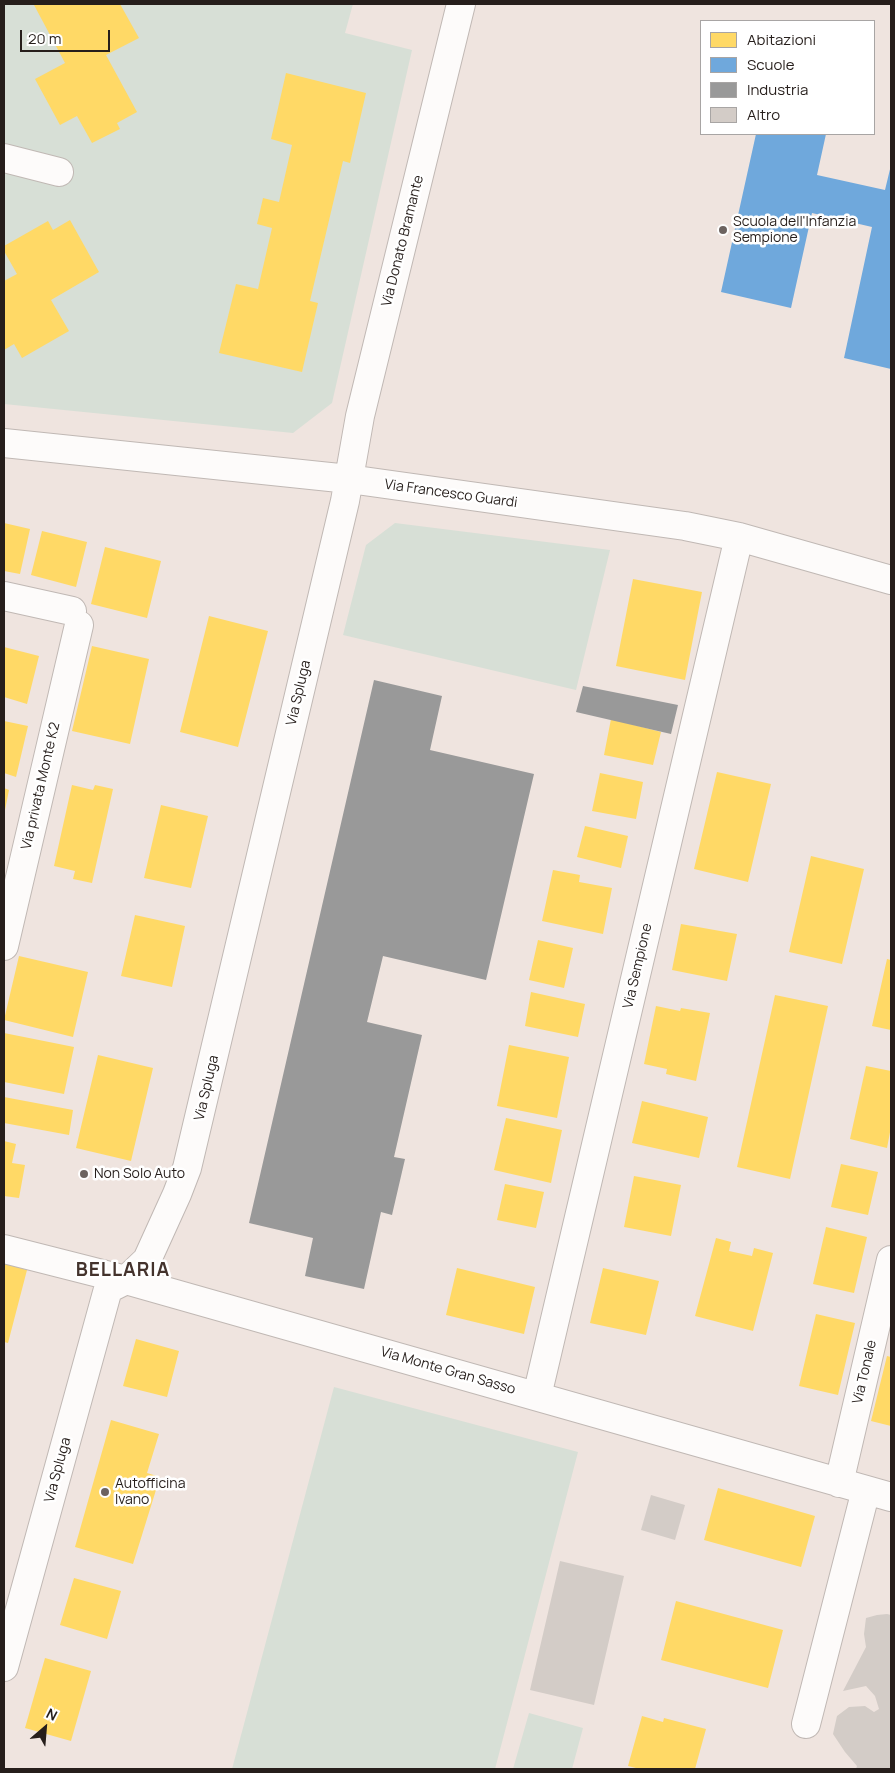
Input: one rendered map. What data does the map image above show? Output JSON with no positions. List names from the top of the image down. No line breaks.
{"streets":{"street":["Via Donato Bramante","Via Francesco Guardi","Via Spluga","Via privata Monte K2","Via Sempione","Via Monte Gran Sasso","Via Tonale"]},"crossings":[["Via Donato Bramante","Via Francesco Guardi"],["Via Donato Bramante","Via Spluga"],["Via Francesco Guardi","Via Spluga"],["Via Francesco Guardi","Via Sempione"],["Via Spluga","Via Monte Gran Sasso"],["Via Sempione","Via Monte Gran Sasso"],["Via Monte Gran Sasso","Via Tonale"]],"districts":["BELLARIA"],"places":["Scuola dell'Infanzia Sempione","Non Solo Auto","Autofficina Ivano"],"legend":["Abitazioni","Scuole","Industria","Altro"],"scale_bar":"20 m","north":"top right"}
